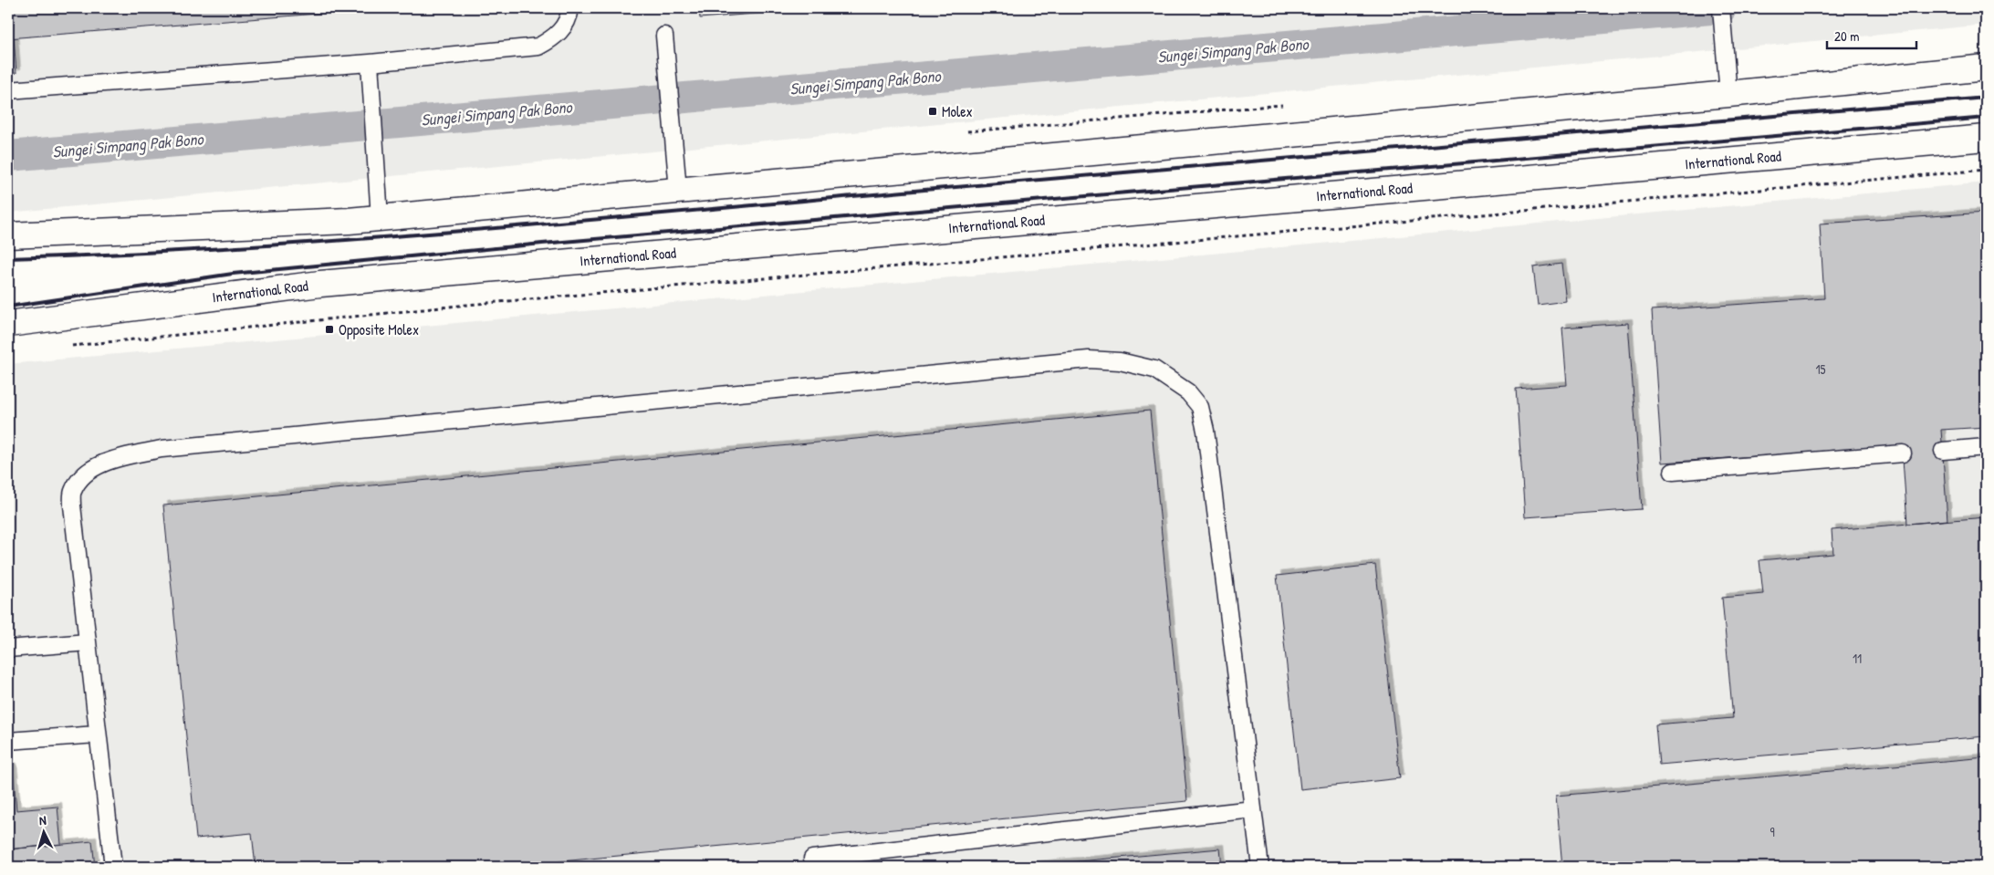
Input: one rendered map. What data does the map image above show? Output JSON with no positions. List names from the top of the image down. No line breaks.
{"streets":{"main road":["International Road"]},"water":["Sungei Simpang Pak Bono"],"places":{"transit":["Molex","Opposite Molex"]},"house_numbers":["15","11","9"],"scale_bar":"20 m","north":"top"}
